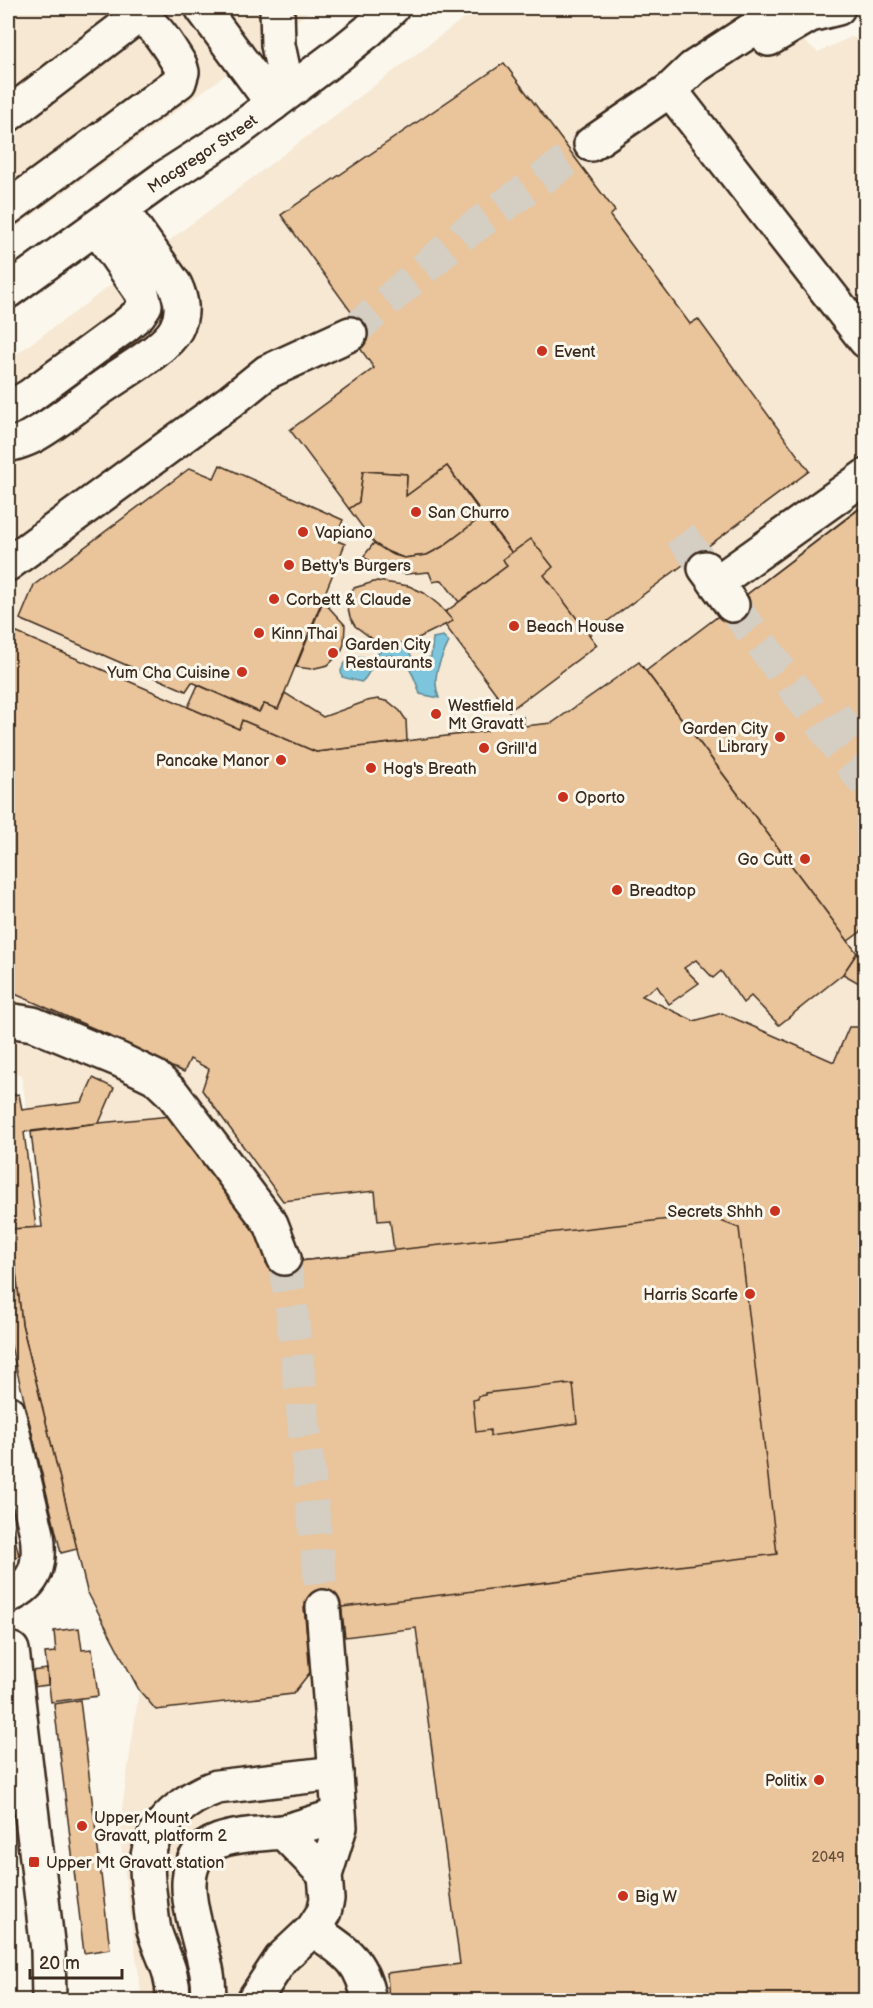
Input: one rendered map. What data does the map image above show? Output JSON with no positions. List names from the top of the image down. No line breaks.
{"streets":{"street":["Macgregor Street"]},"places":{"other":["Event","San Churro","Vapiano","Betty's Burgers","Corbett & Claude","Beach House","Kinn Thai","Garden City Restaurants","Yum Cha Cuisine","Westfield Mt Gravatt","Garden City Library","Grill'd","Pancake Manor","Hog's Breath","Oporto","Go Cutt","Breadtop","Secrets Shhh","Harris Scarfe","Politix","Upper Mount Gravatt, platform 2","Big W"],"transit":["Upper Mt Gravatt station"]},"house_numbers":["2049"],"scale_bar":"20 m"}
